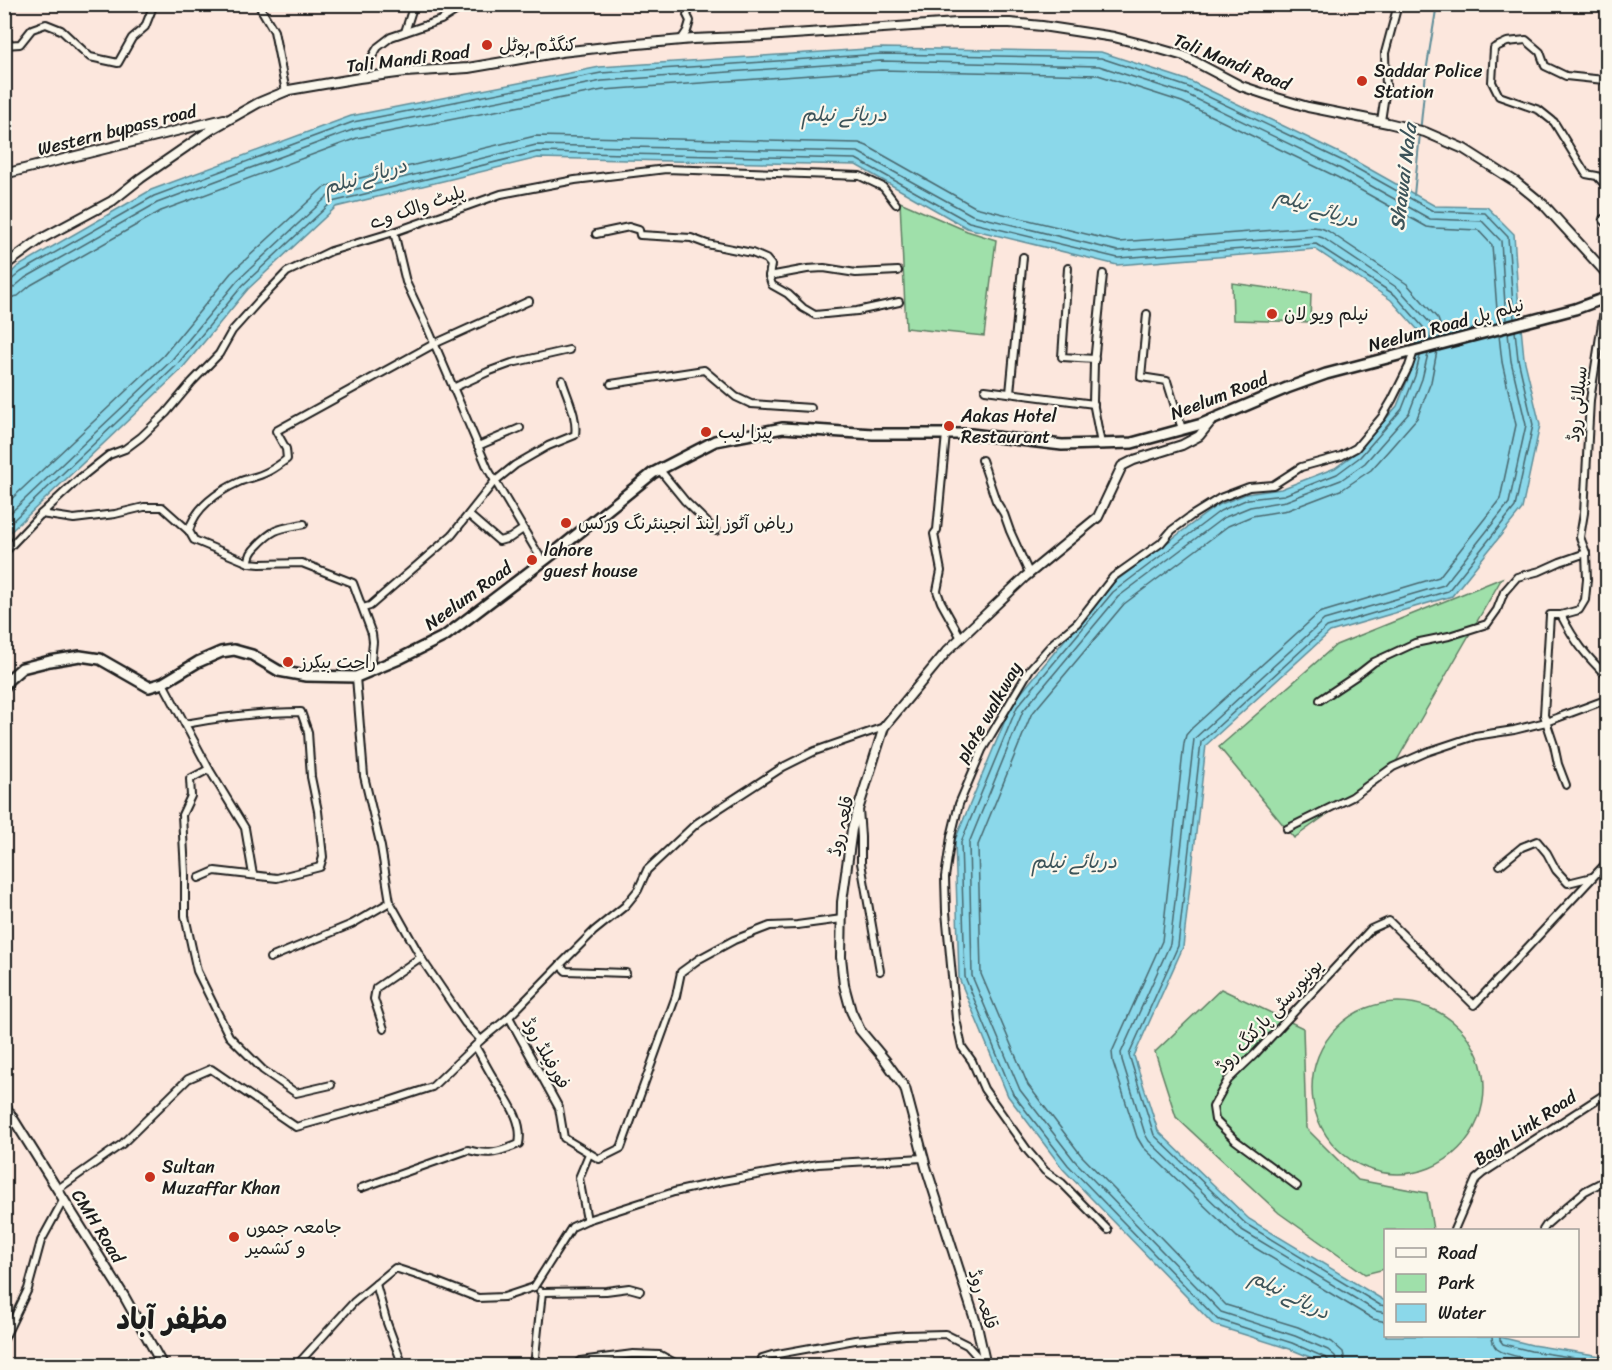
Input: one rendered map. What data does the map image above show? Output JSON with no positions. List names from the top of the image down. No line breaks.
{"streets":{"main road":["Neelum Road نیلم پل","Neelum Road"],"street":["Tali Mandi Road","Western bypass road","پلیٹ والک وے","سپلائی روڈ","plate walkway","قلعہ روڈ","یونیورسٹی پارکنگ روڈ","فورفیلڈ روڈ","Bagh Link Road","CMH Road"]},"crossings":[["Tali Mandi Road","Western bypass road"],["Neelum Road نیلم پل","Neelum Road"],["Neelum Road نیلم پل","سپلائی روڈ"],["Neelum Road نیلم پل","plate walkway"],["Neelum Road","قلعہ روڈ"],["فورفیلڈ روڈ","CMH Road"]],"districts":["مظفر آباد"],"water":["دریائے نیلم","Shawai Nala"],"places":["کنگڈم ہوٹل","Saddar Police Station","نیلم ویو لان","Aakas Hotel Restaurant","پیزا لیب","ریاض آٹوز اینڈ انجینئرنگ ورکس","lahore guest house","راحت بیکرز","Sultan Muzaffar Khan","جامعہ جموں و کشمیر"],"legend":["Road","Park","Water"]}
